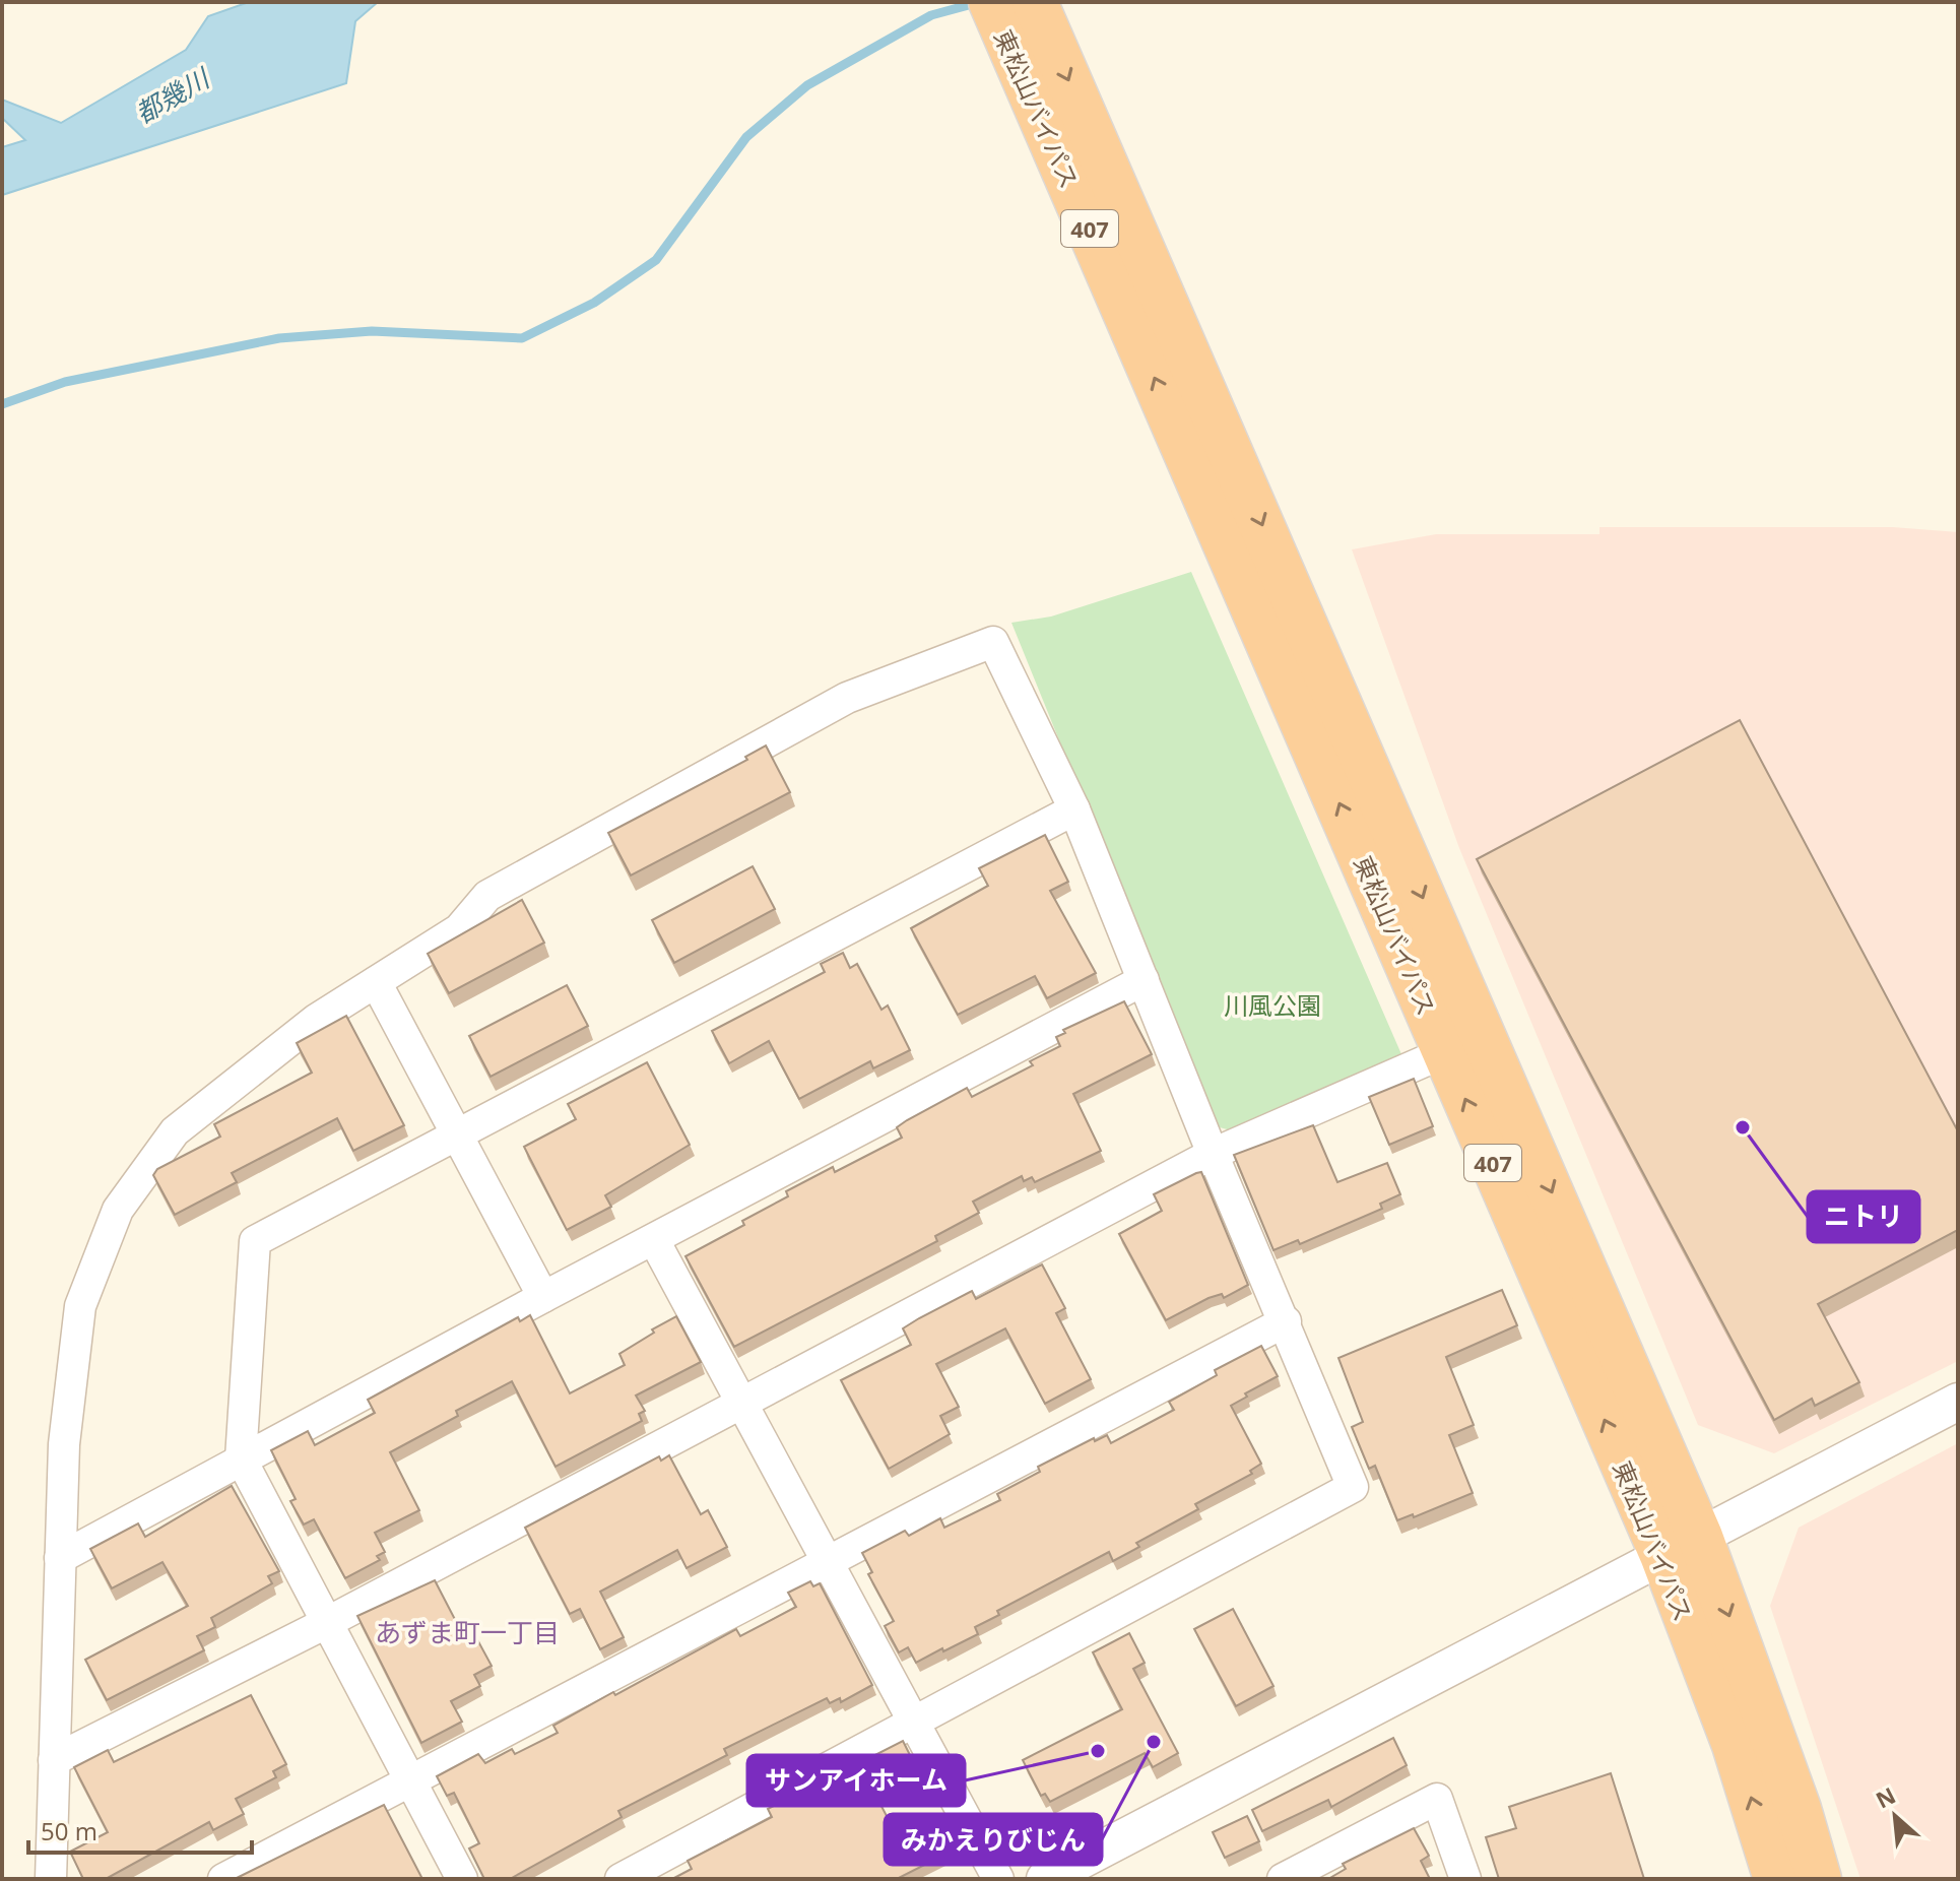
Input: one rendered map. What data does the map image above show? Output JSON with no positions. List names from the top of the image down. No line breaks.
{"streets":{"highway":["東松山バイパス","407"]},"districts":["あずま町一丁目"],"water":["都幾川"],"parks":["川風公園"],"places":["ニトリ","みかえりびじん","サンアイホーム"],"scale_bar":"50 m","north":"top left"}
